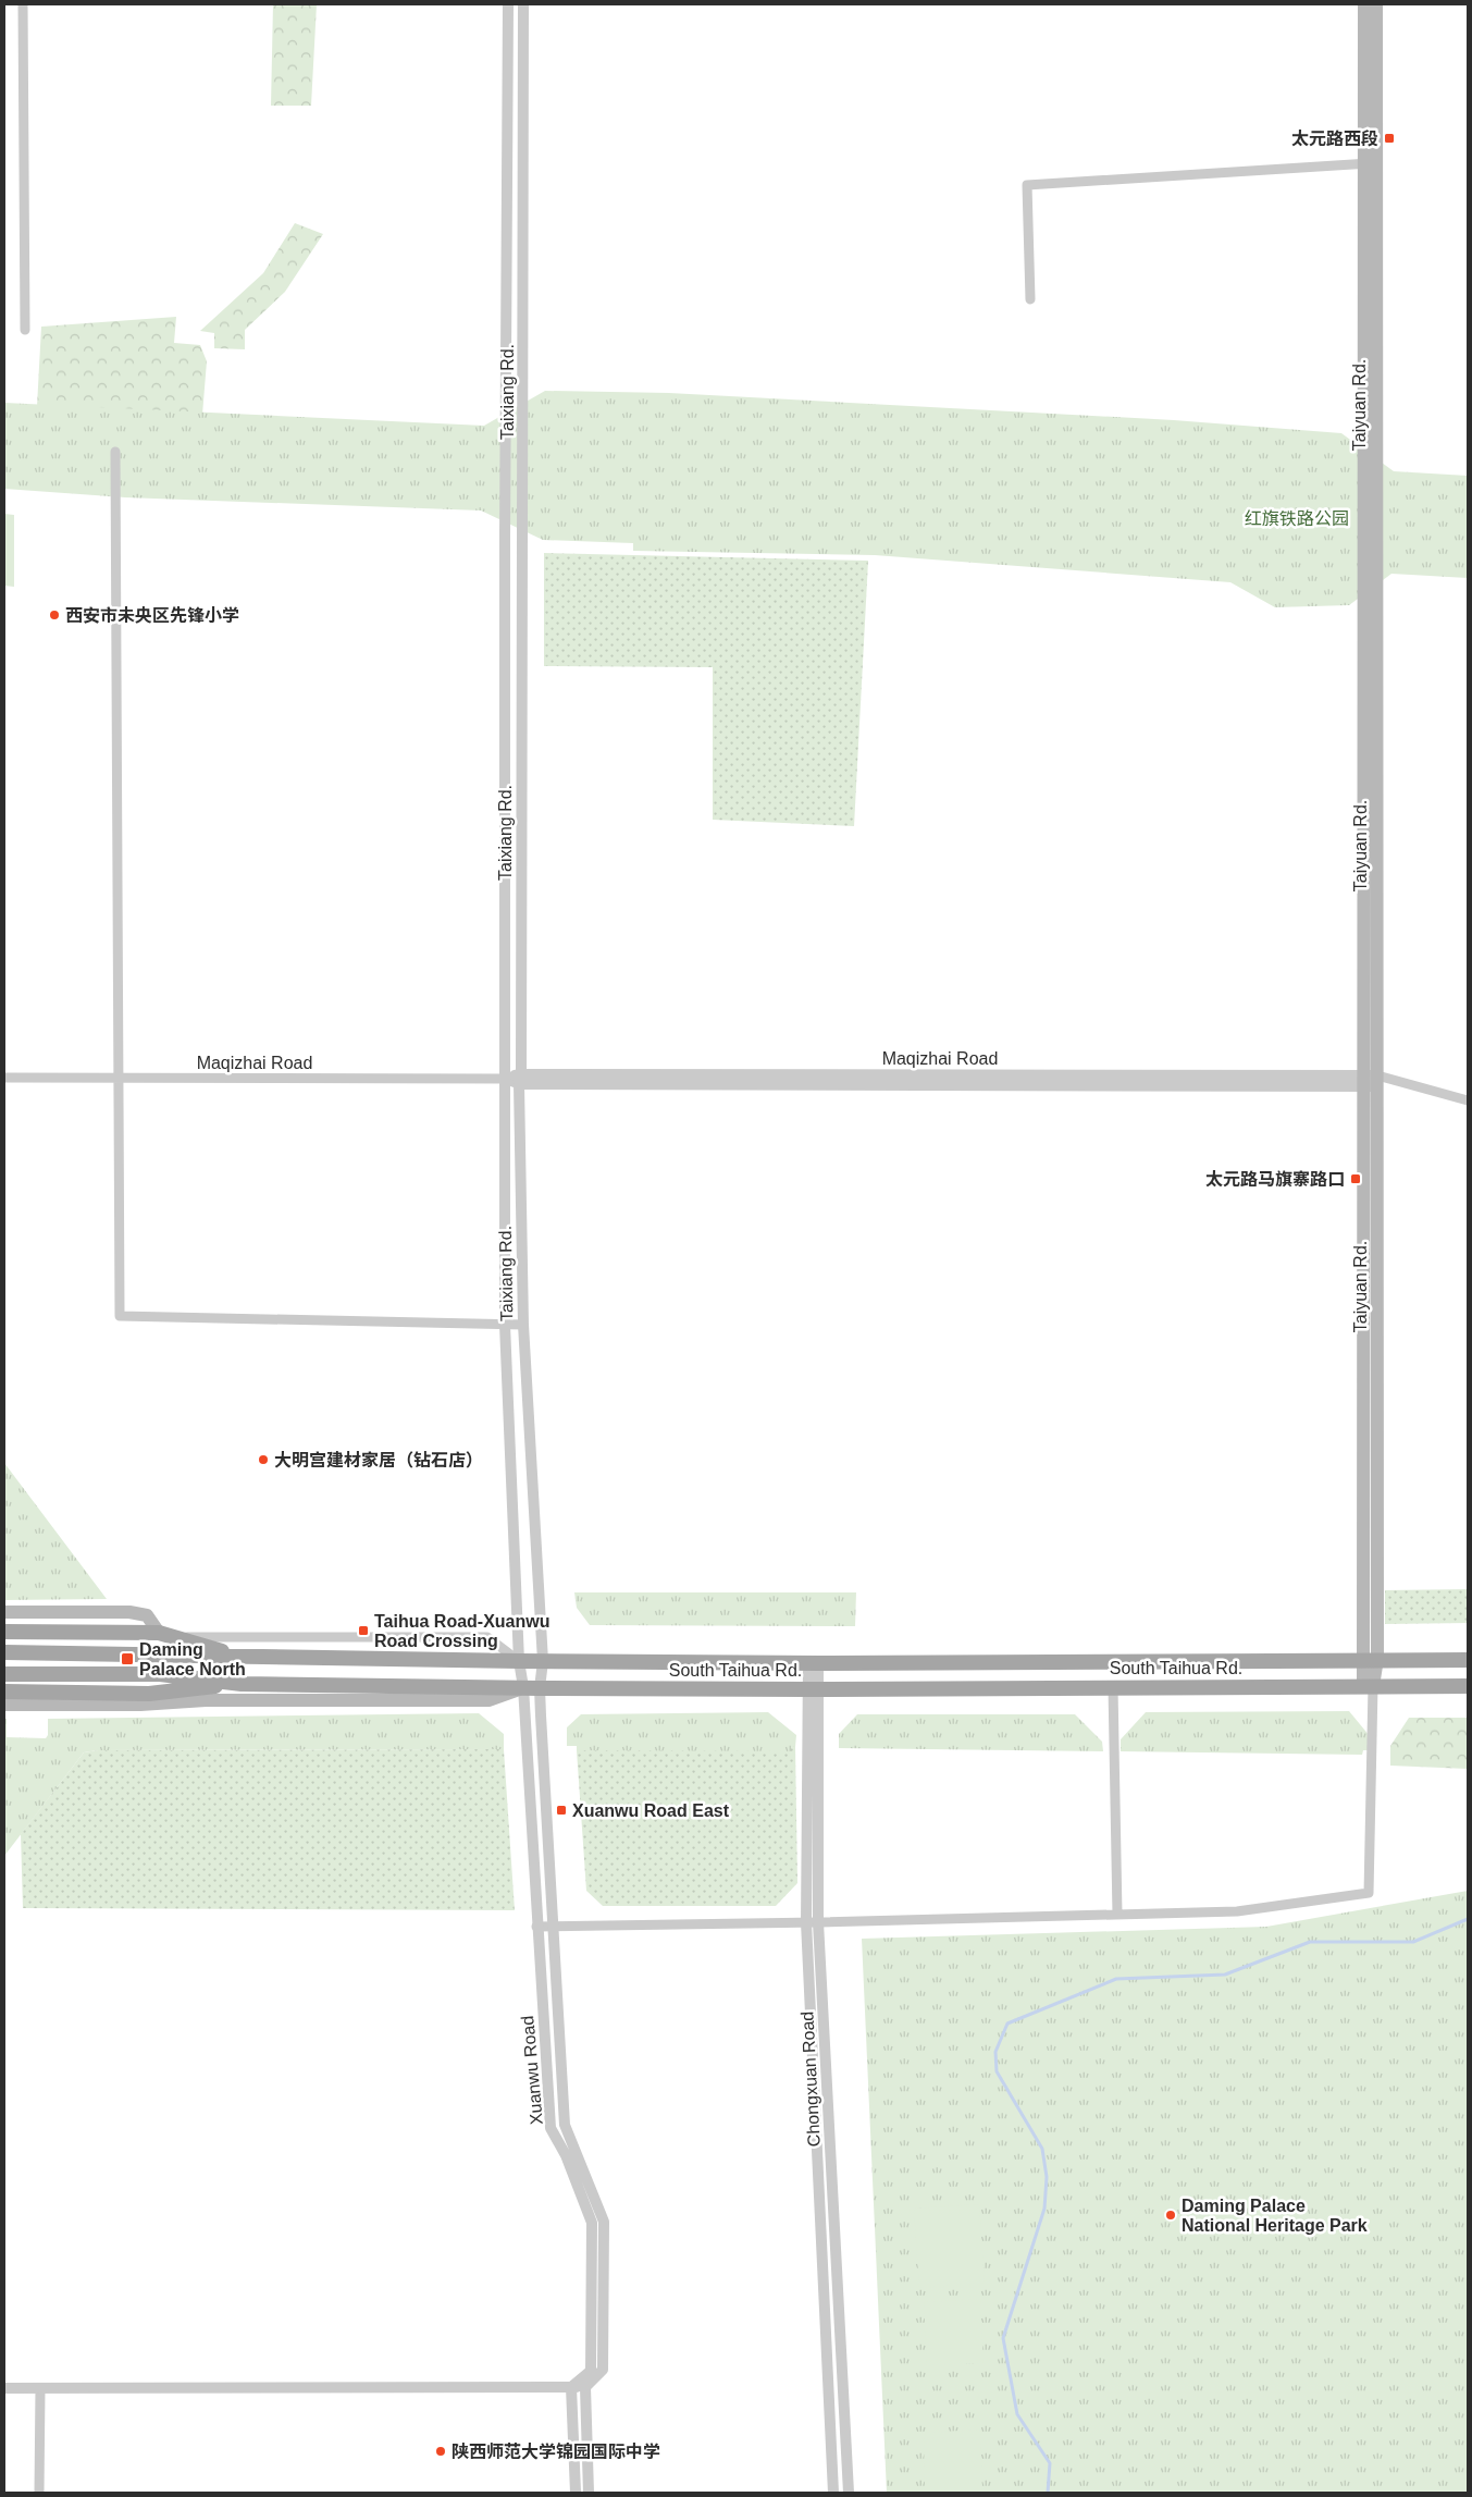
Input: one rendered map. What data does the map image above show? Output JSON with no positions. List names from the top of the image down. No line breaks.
{"streets":{"main road":["Taiyuan Rd.","South Taihua Rd."],"street":["Taixiang Rd.","Maqizhai Road","Xuanwu Road","Chongxuan Road"]},"crossings":[["Taixiang Rd.","Maqizhai Road"],["Taixiang Rd.","South Taihua Rd."],["Taixiang Rd.","Xuanwu Road"],["Taiyuan Rd.","Maqizhai Road"],["Taiyuan Rd.","South Taihua Rd."],["South Taihua Rd.","Xuanwu Road"],["South Taihua Rd.","Chongxuan Road"]],"parks":["红旗铁路公园"],"places":{"transit":["太元路西段","太元路马旗寨路口","Taihua Road-Xuanwu Road Crossing","Daming Palace North","Xuanwu Road East"],"other":["西安市未央区先锋小学","大明宫建材家居（钻石店）","Daming Palace National Heritage Park","陕西师范大学锦园国际中学"]}}
